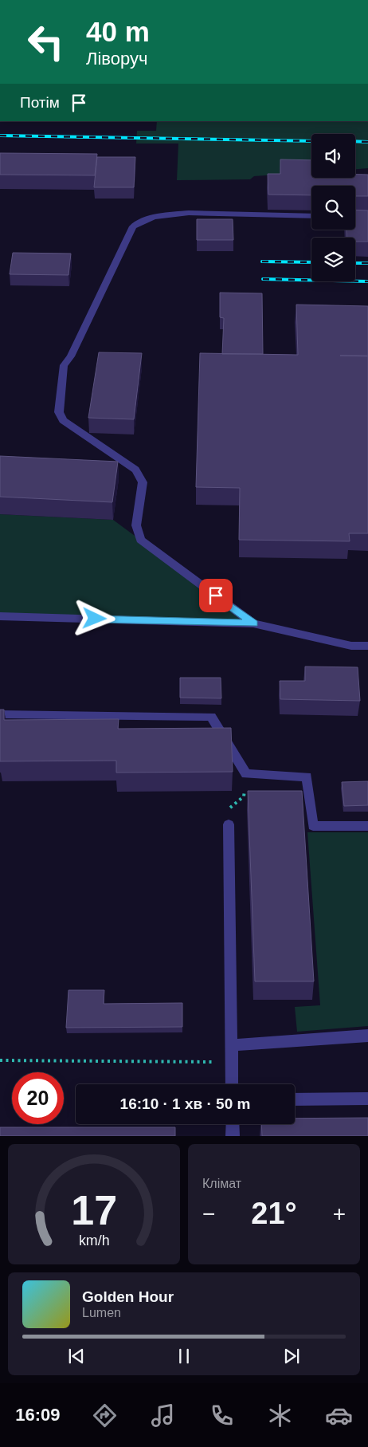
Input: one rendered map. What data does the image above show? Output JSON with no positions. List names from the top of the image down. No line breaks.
{"page":{"turn":["40 m","Ліворуч"],"then":"Потім","limit":"20","trip":"16:10 · 1 хв · 50 m","tile":"Клімат","heat":["−","21°","+"],"song":["Golden Hour","Lumen"],"tabs":"16:09","gauge":["17","km/h"]}}
